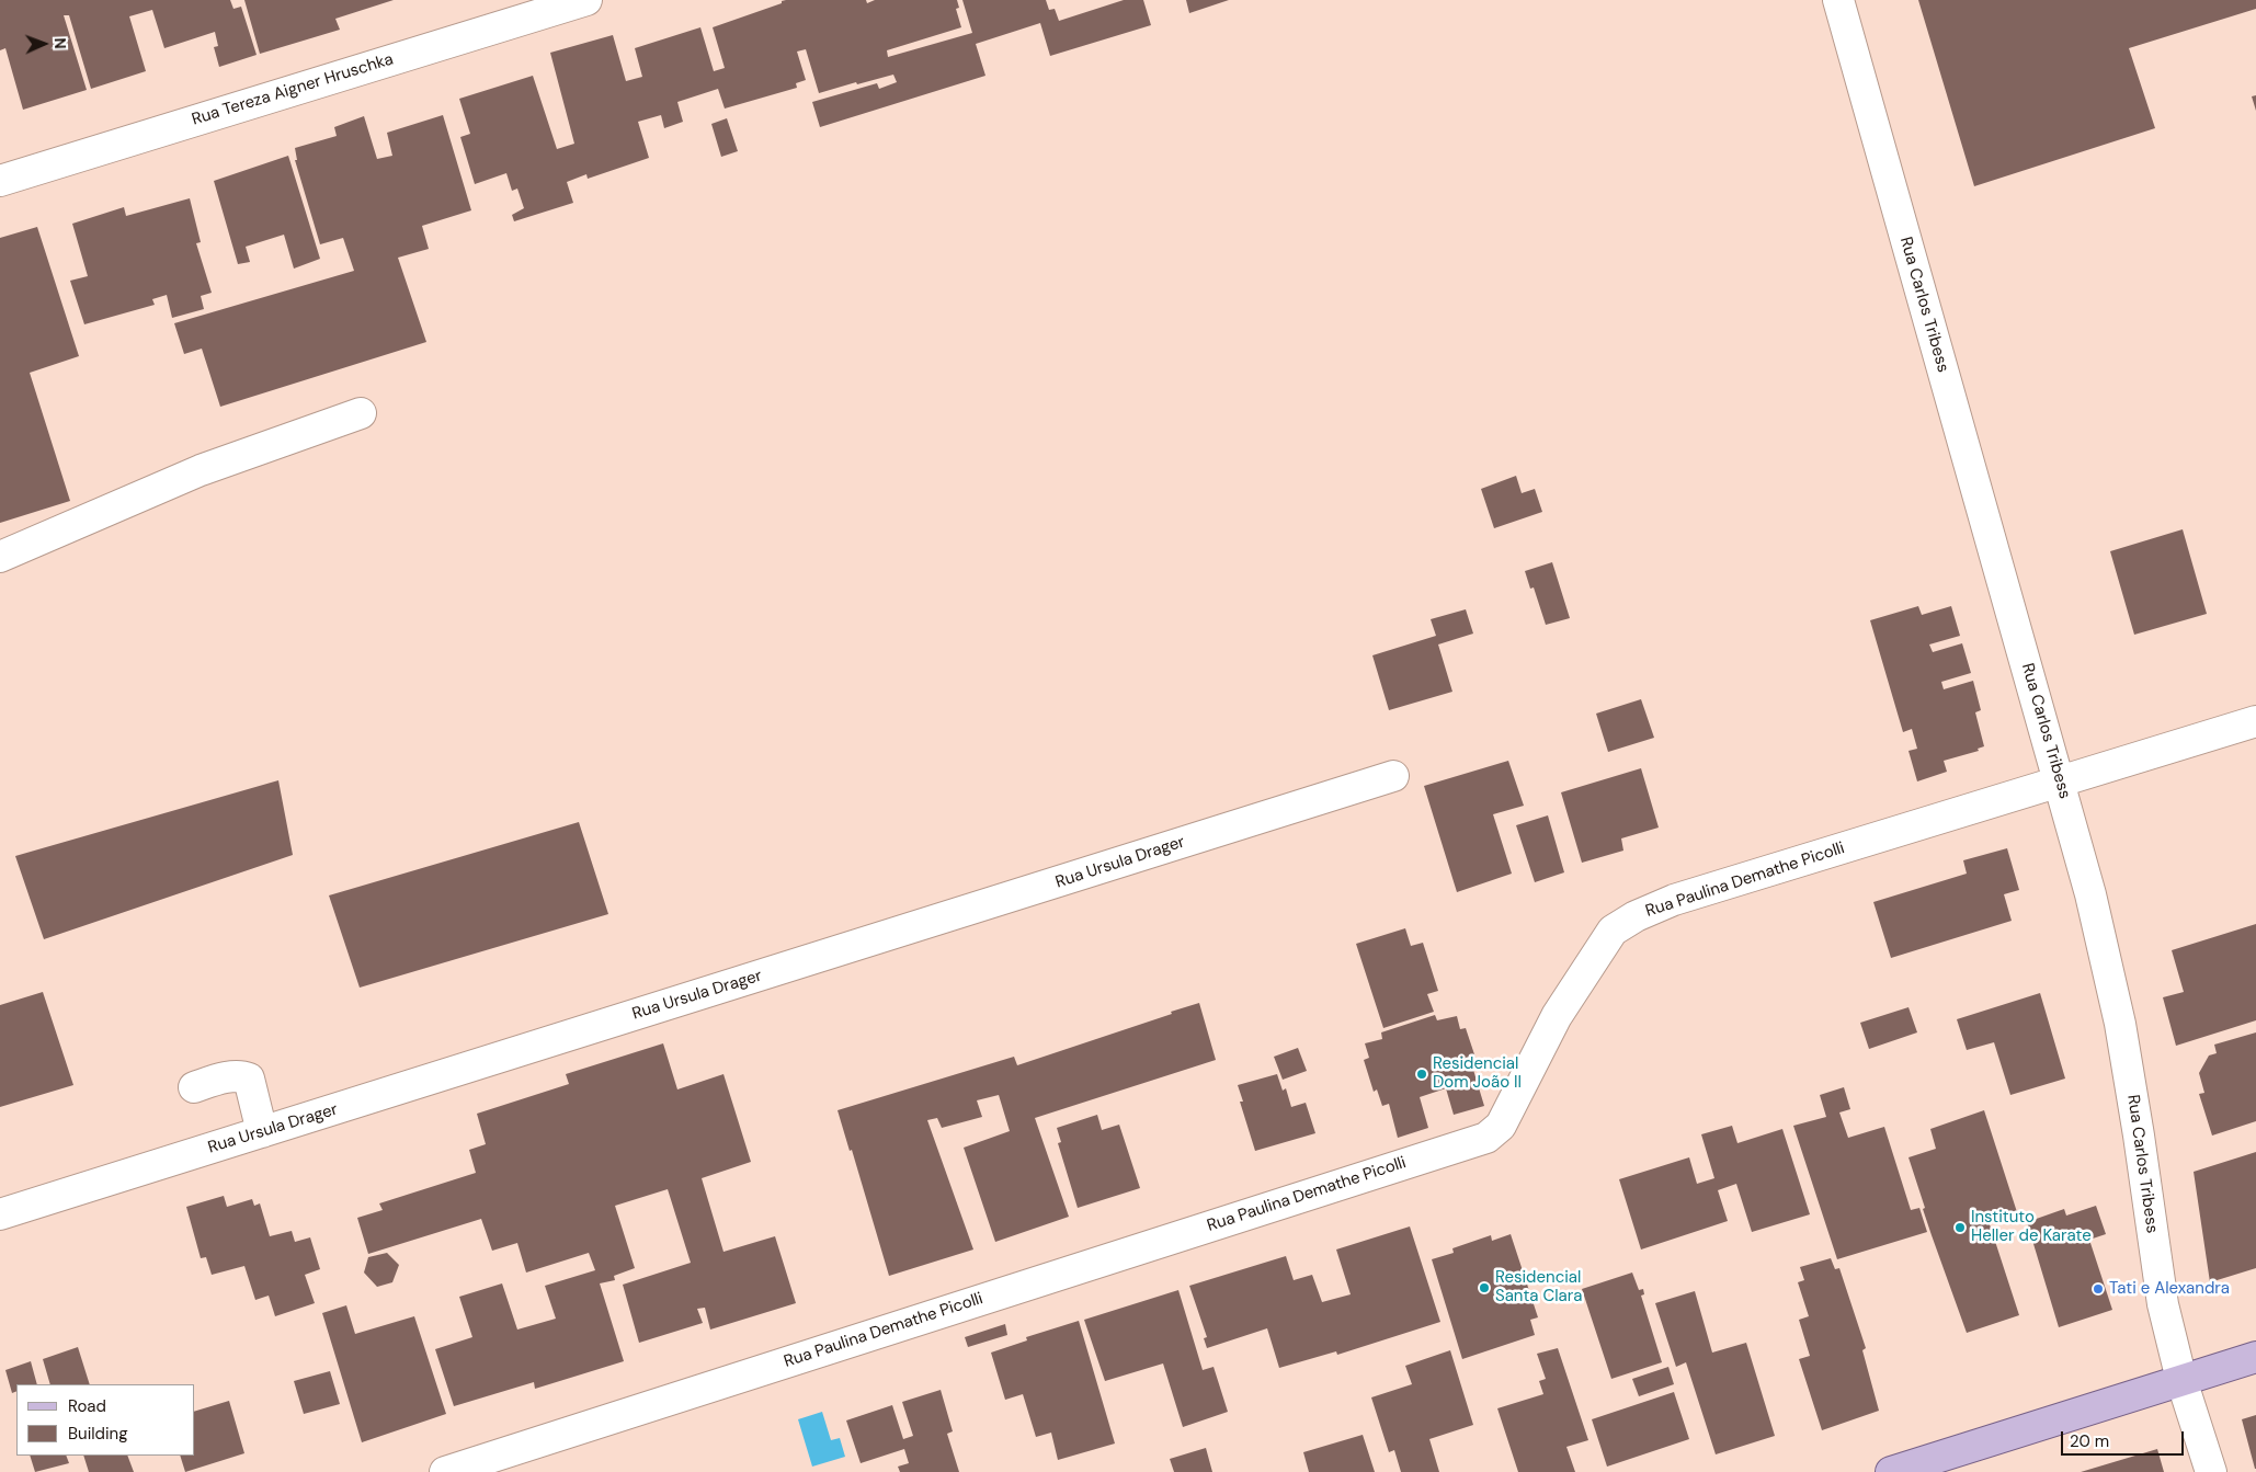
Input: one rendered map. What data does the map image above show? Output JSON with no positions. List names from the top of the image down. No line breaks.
{"streets":{"street":["Rua Tereza Aigner Hruschka","Rua Carlos Tribess","Rua Ursula Drager","Rua Paulina Demathe Picolli"]},"crossings":[["Rua Carlos Tribess","Rua Paulina Demathe Picolli"]],"places":["Residencial Dom João II","Instituto Heller de Karate","Residencial Santa Clara","Tati e Alexandra"],"legend":["Road","Building"],"scale_bar":"20 m","north":"right"}
